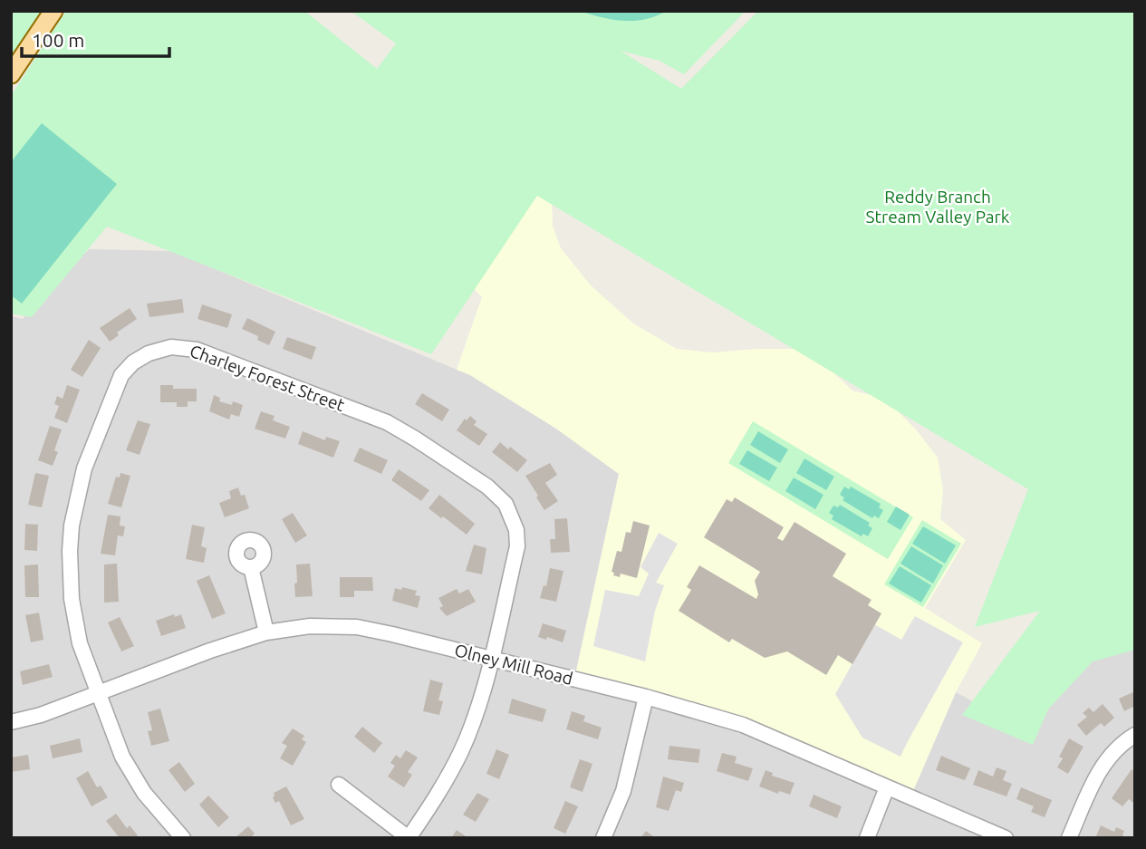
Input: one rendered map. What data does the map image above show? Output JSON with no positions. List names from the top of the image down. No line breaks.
{"streets":{"street":["Charley Forest Street","Olney Mill Road"]},"crossings":[["Charley Forest Street","Olney Mill Road"]],"parks":["Reddy Branch Stream Valley Park"],"scale_bar":"100 m"}
